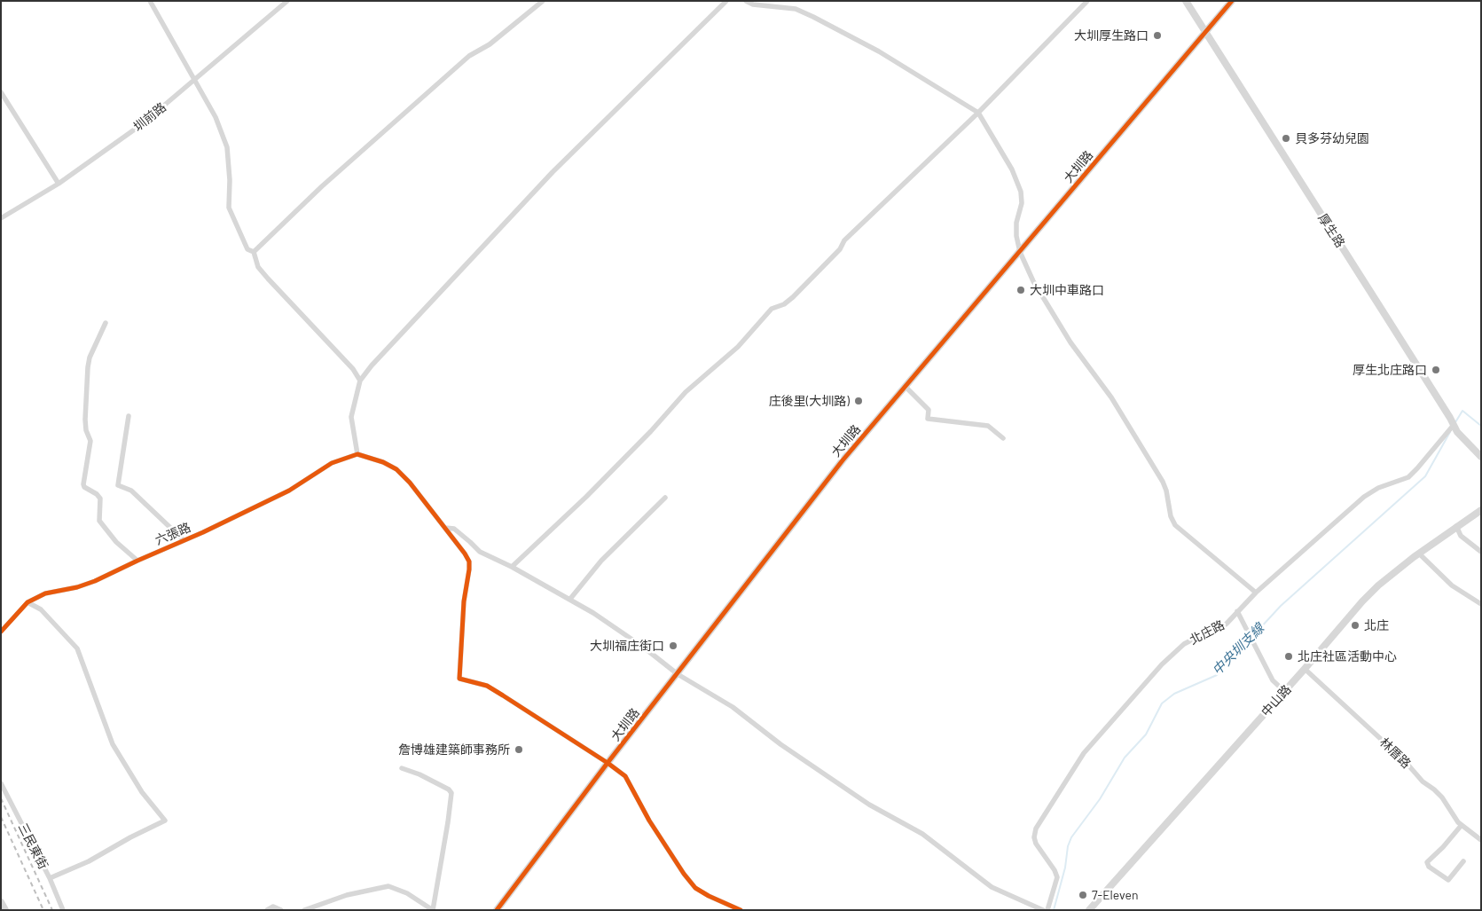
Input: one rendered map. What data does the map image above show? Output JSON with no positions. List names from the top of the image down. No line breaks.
{"streets":{"street":["圳前路","大圳路","厚生路","六張路","北庄路","中山路","林厝路","三民東街"]},"crossings":[["大圳路","厚生路"],["厚生路","北庄路"],["中山路","林厝路"]],"water":["中央圳支線"],"places":["大圳厚生路口","貝多芬幼兒園","大圳中車路口","厚生北庄路口","庄後里(大圳路)","北庄","大圳福庄街口","北庄社區活動中心","詹博雄建築師事務所","7-Eleven"]}
